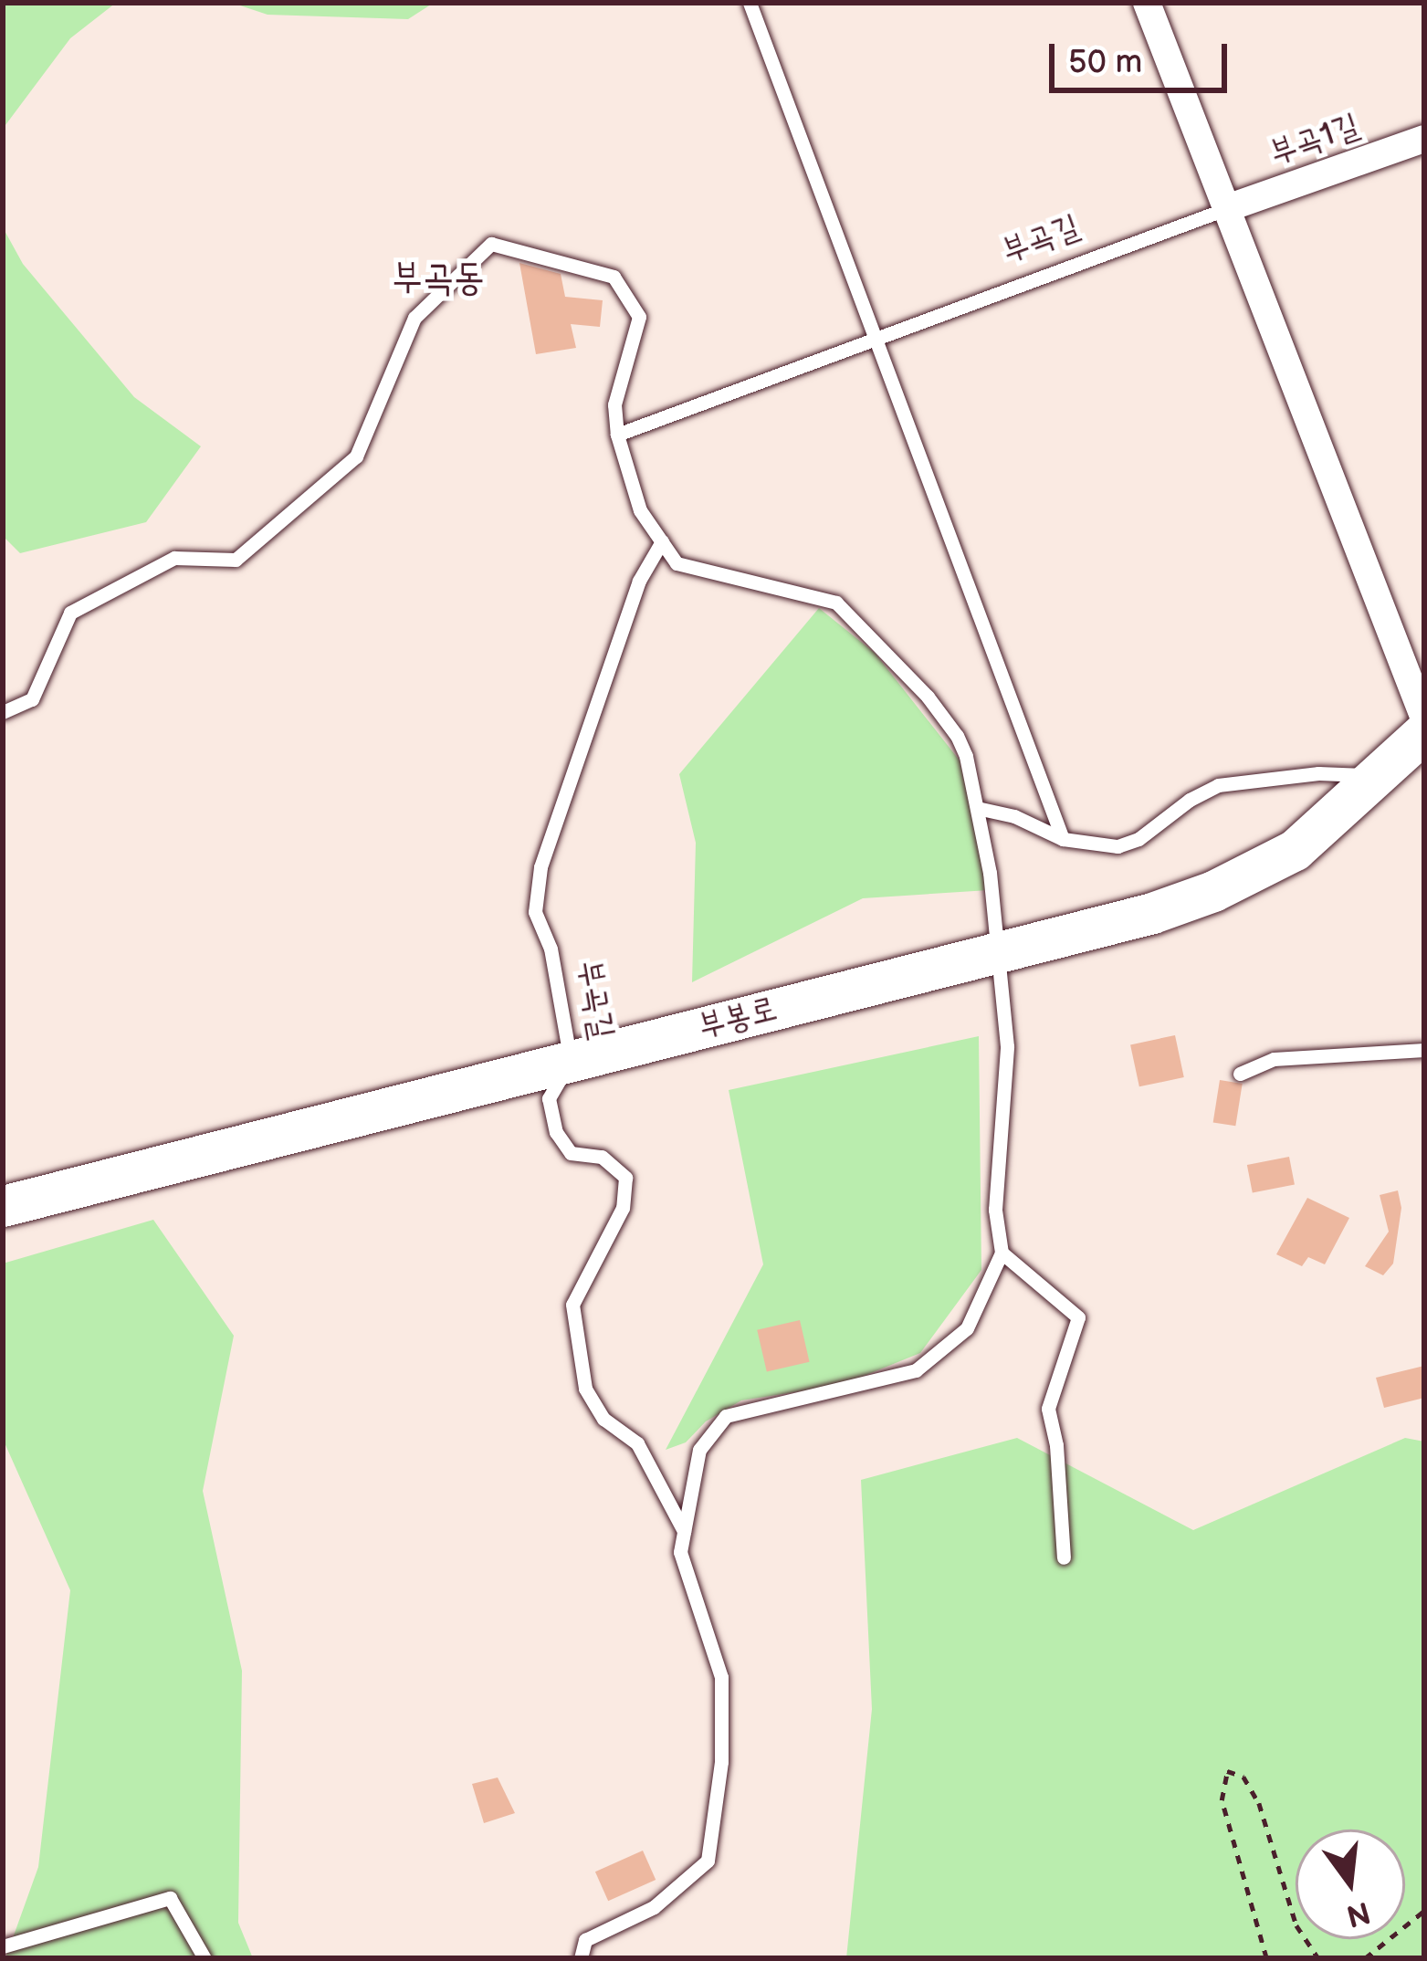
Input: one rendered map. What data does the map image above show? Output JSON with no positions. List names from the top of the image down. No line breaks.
{"streets":{"street":["부곡1길","부봉로"],"lane":["부곡길"]},"crossings":[["부곡1길","부곡길"],["부곡길","부봉로"]],"districts":["부곡동"],"scale_bar":"50 m","north":"bottom"}
